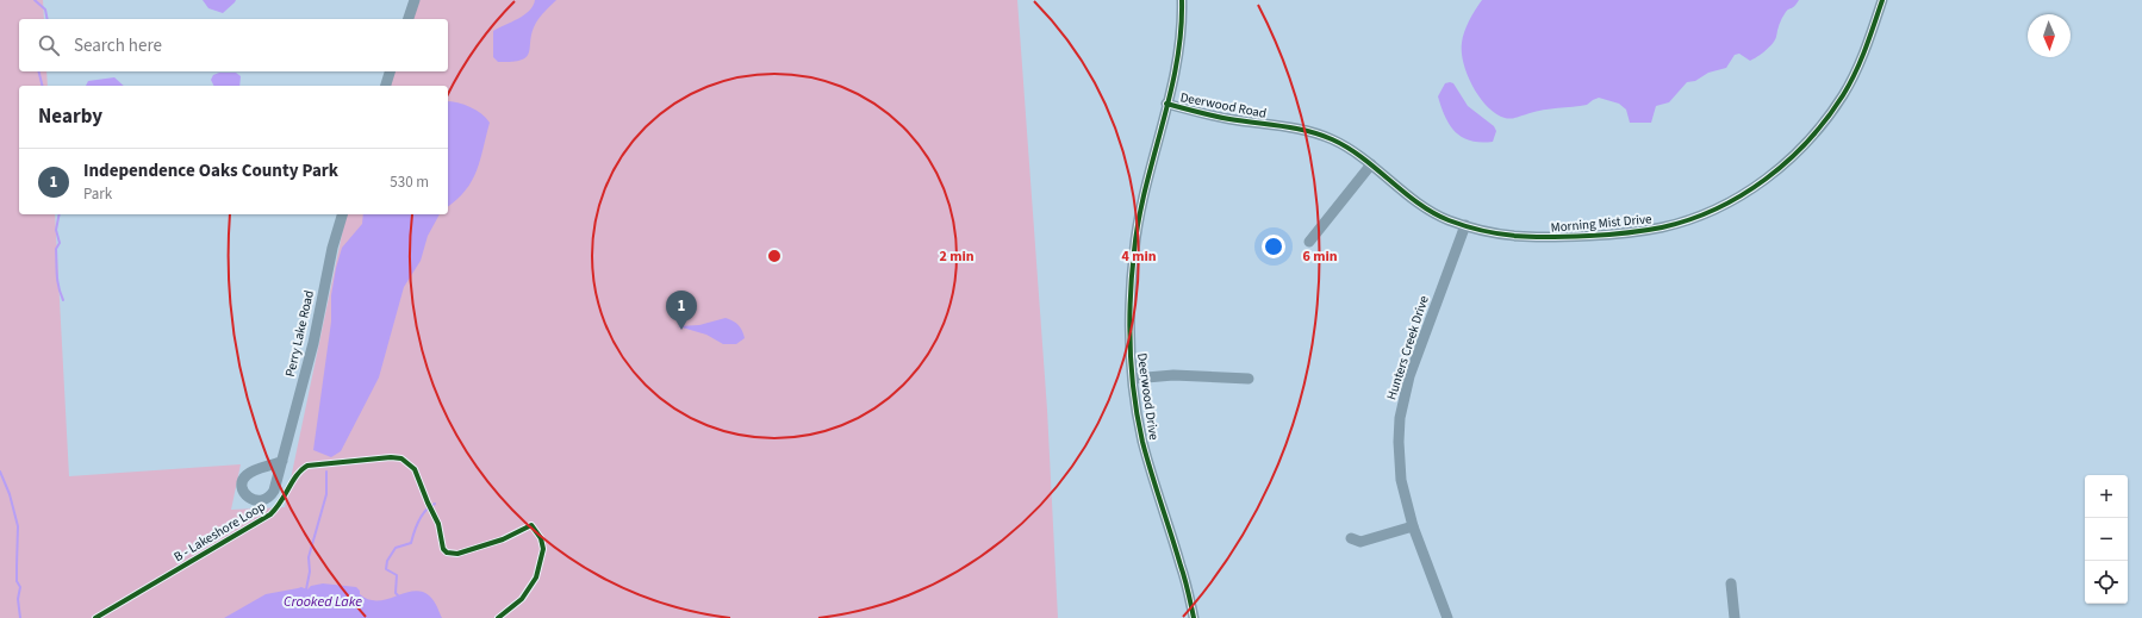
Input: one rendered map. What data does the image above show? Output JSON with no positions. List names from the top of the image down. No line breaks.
{"streets":{"street":["Deerwood Road","Morning Mist Drive","Perry Lake Road","Hunters Creek Drive","Deerwood Drive"],"cycle path":["B - Lakeshore Loop"]},"crossings":[["Deerwood Road","Morning Mist Drive"],["Deerwood Road","Deerwood Drive"],["Morning Mist Drive","Hunters Creek Drive"]],"water":["Crooked Lake"],"north":"bottom","page":{"search":"Search here","heading":"Nearby","list":[{"mark":"1","name":"Independence Oaks County Park","note":"Park","value":"530 m"}],"pins":"1","map_buttons":["+","−"]},"rings":["2 min","4 min","6 min"]}
